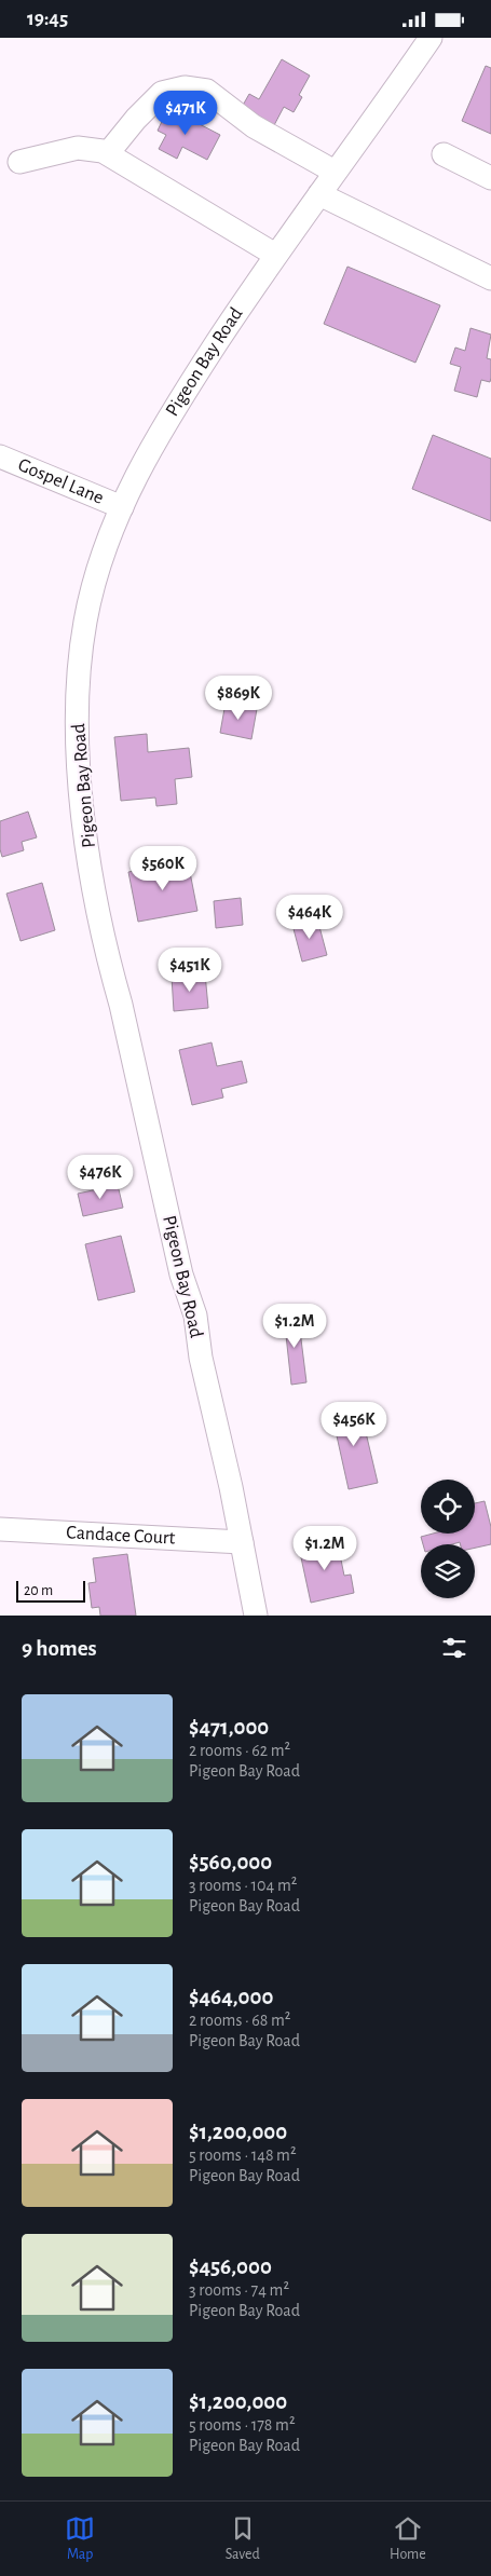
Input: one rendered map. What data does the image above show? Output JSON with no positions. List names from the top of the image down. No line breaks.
{"streets":{"street":["Pigeon Bay Road","Gospel Lane","Candace Court"]},"crossings":[["Pigeon Bay Road","Gospel Lane"],["Pigeon Bay Road","Candace Court"]],"scale_bar":"20 m","page":{"status":"19:45","price":["$471K","$869K","$560K","$464K","$451K","$476K","$1.2M","$456K","$1.2M"],"scale":"20 m","heading":"9 homes","list":[{"name":"$471,000","note":"2 rooms · 62 m² · Pigeon Bay Road"},{"name":"$560,000","note":"3 rooms · 104 m² · Pigeon Bay Road"},{"name":"$464,000","note":"2 rooms · 68 m² · Pigeon Bay Road"},{"name":"$1,200,000","note":"5 rooms · 148 m² · Pigeon Bay Road"},{"name":"$456,000","note":"3 rooms · 74 m² · Pigeon Bay Road"},{"name":"$1,200,000","note":"5 rooms · 178 m² · Pigeon Bay Road"}],"tabs":["Map","Saved","Home"]}}
